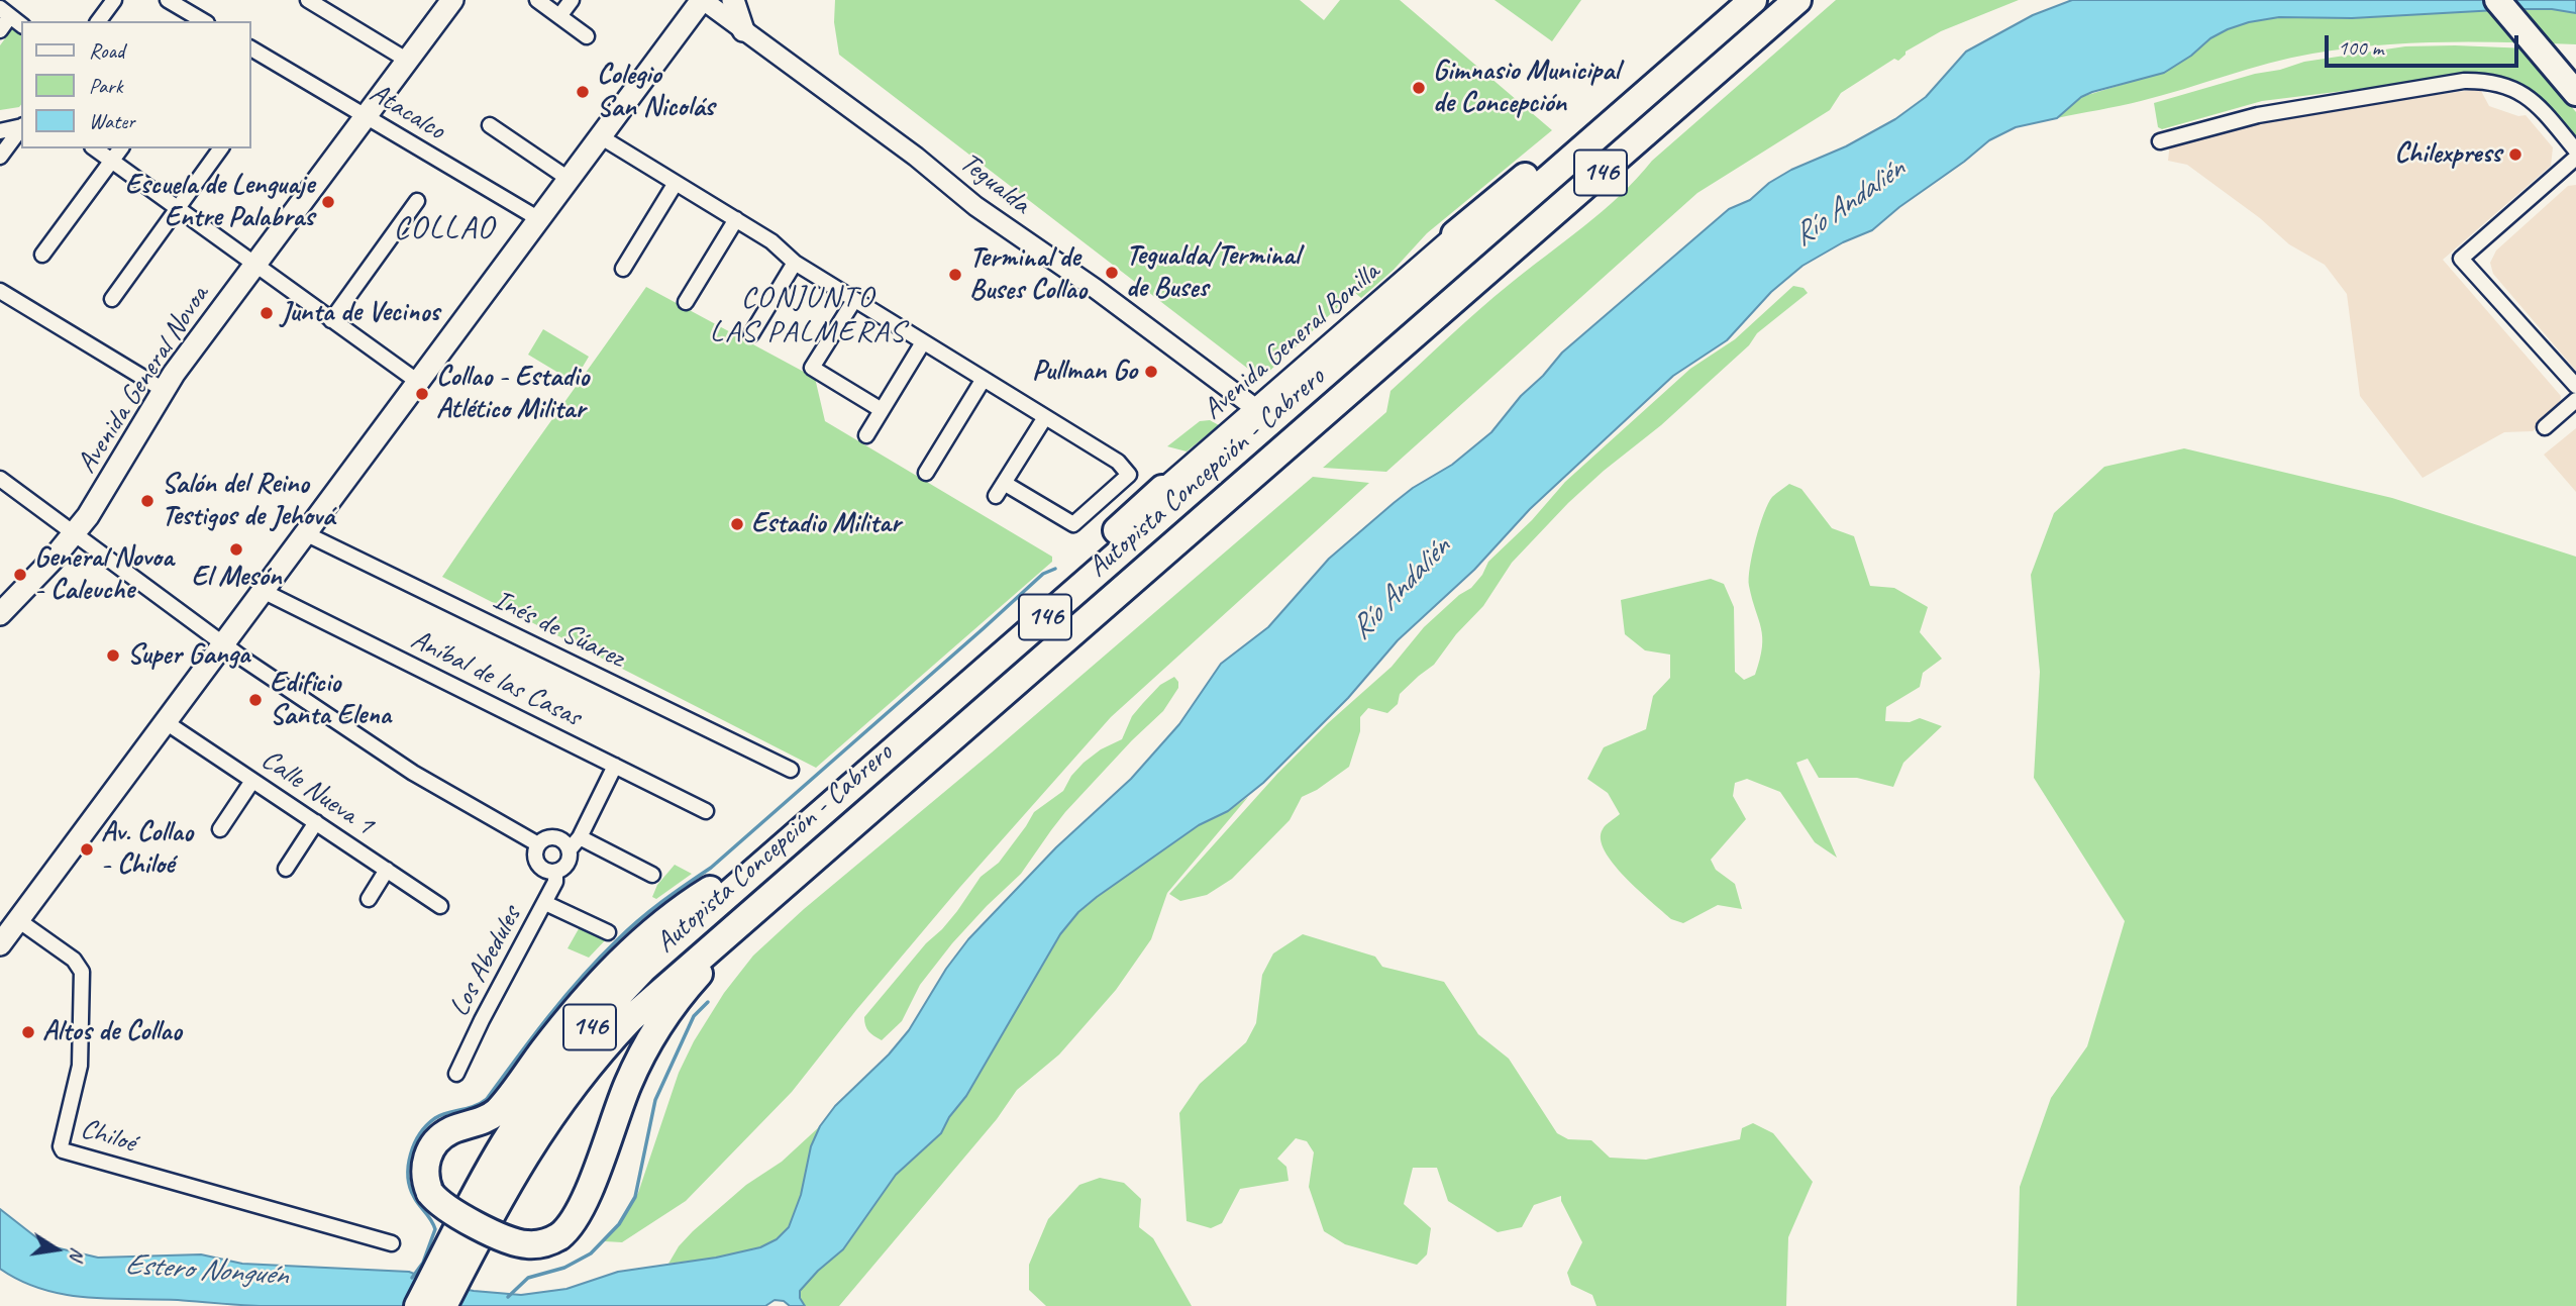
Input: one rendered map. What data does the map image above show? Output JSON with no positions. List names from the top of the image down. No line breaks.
{"streets":{"highway":["146","Autopista Concepción - Cabrero"],"main road":["Avenida General Novoa"],"street":["Atacalco","Tegualda","Avenida General Bonilla","Inés de Súarez","Aníbal de las Casas","Calle Nueva 1","Los Abedules","Chiloé"]},"crossings":[["Atacalco","Avenida General Novoa"],["Tegualda","Avenida General Bonilla"]],"districts":["COLLAO","CONJUNTO LAS PALMERAS"],"water":["Río Andalién","Estero Nonguén"],"places":["Gimnasio Municipal de Concepción","Colegio San Nicolás","Chilexpress","Escuela de Lenguaje Entre Palabras","Tegualda/Terminal de Buses","Terminal de Buses Collao","Junta de Vecinos","Pullman Go","Collao - Estadio Atlético Militar","Salón del Reino Testigos de Jehová","Estadio Militar","El Mesón","General Novoa - Caleuche","Super Ganga","Edificio Santa Elena","Av. Collao - Chiloé","Altos de Collao"],"legend":["Road","Park","Water"],"scale_bar":"100 m","north":"right"}
